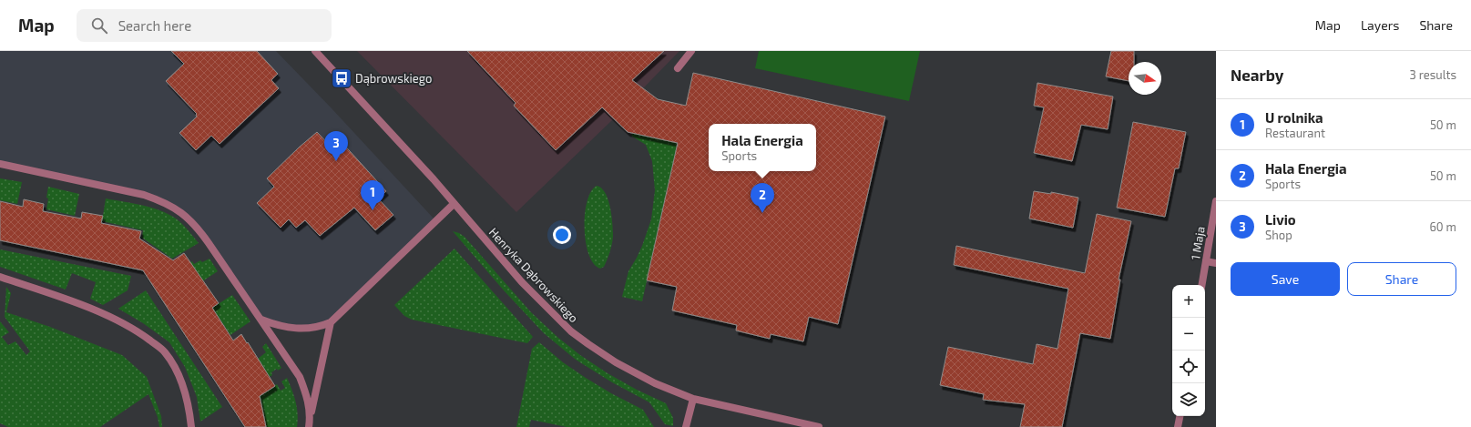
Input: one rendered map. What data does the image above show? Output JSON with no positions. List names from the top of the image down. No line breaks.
{"streets":{"street":["1 Maja","Henryka Dąbrowskiego"]},"places":{"bus stop":["Dąbrowskiego"]},"north":"right","page":{"header":"Map","search":"Search here","nav":["Map","Layers","Share"],"heading":["Nearby","3 results"],"list":[{"mark":"1","name":"U rolnika","note":"Restaurant","value":"50 m"},{"mark":"2","name":"Hala Energia","note":"Sports","value":"50 m"},{"mark":"3","name":"Livio","note":"Shop","value":"60 m"}],"popup":["Hala Energia","Sports"],"pins":["3","1","2"],"buttons":["Save","Share"],"map_buttons":["+","−"]}}
